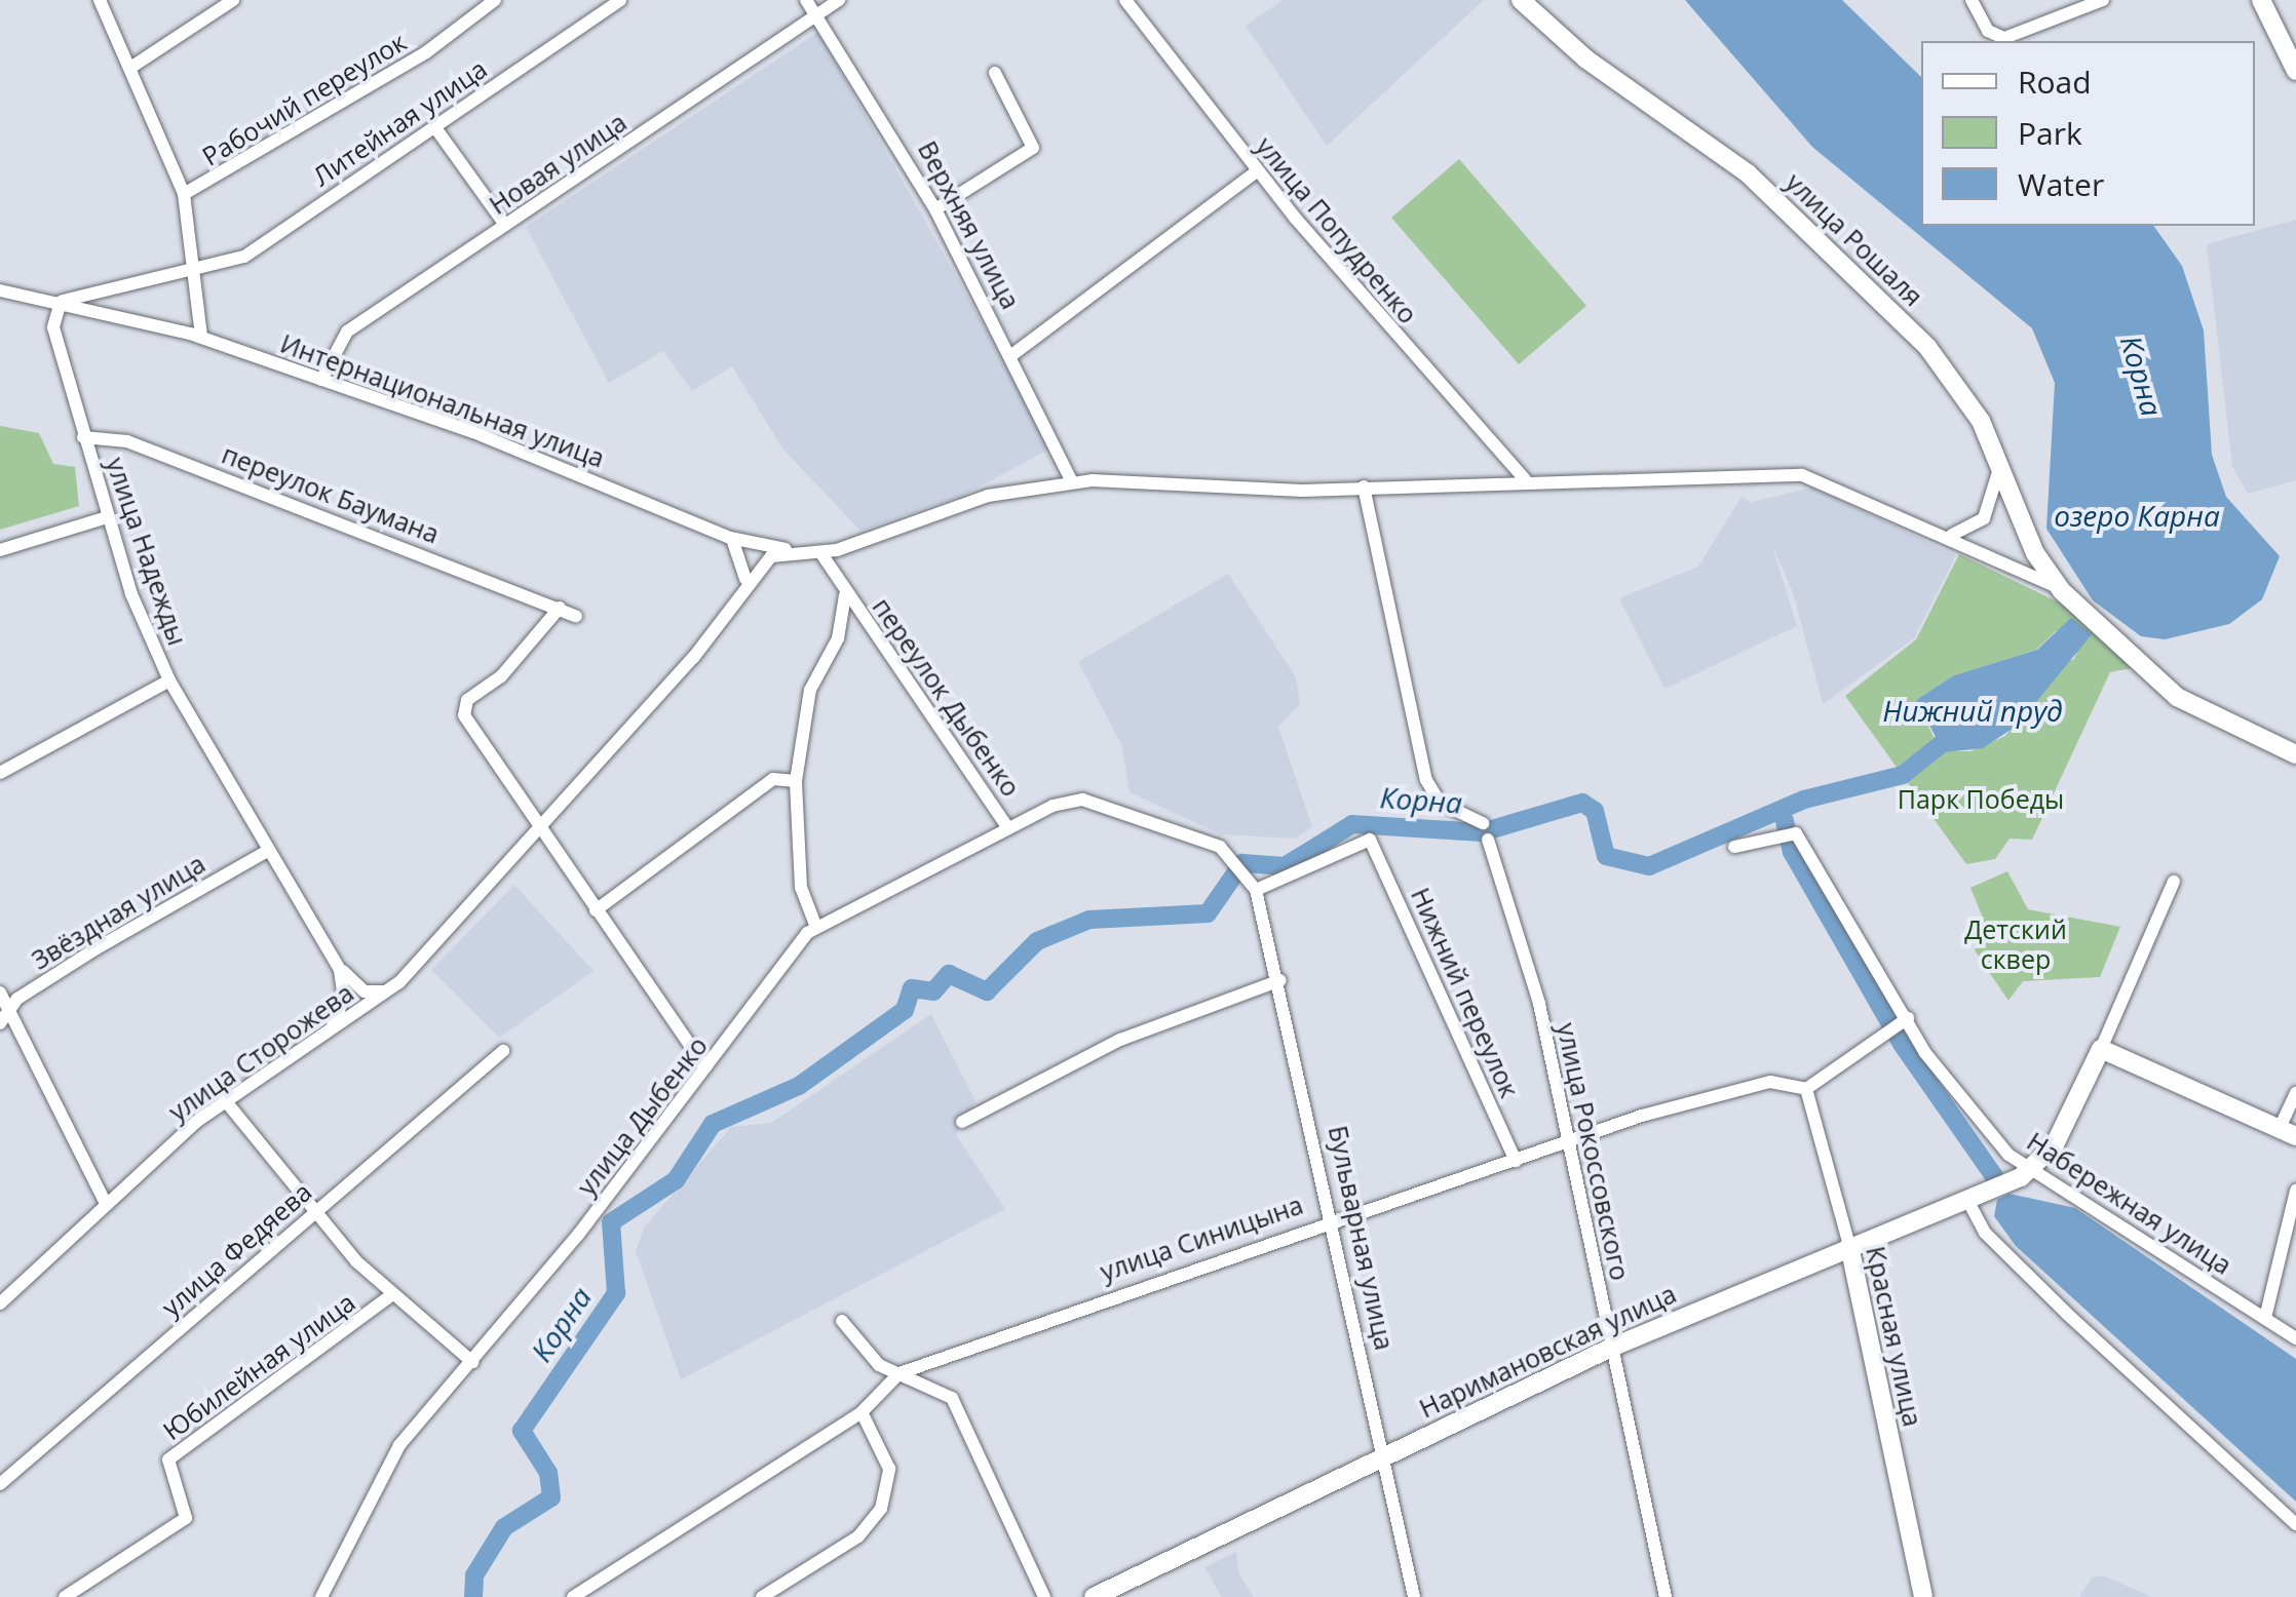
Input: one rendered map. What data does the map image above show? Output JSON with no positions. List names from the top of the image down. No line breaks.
{"streets":{"main road":["улица Рошаля","Красная улица","Наримановская улица"],"street":["Рабочий переулок","Литейная улица","Новая улица","Верхняя улица","улица Попудренко","Интернациональная улица","переулок Баумана","улица Надежды","переулок Дыбенко","Звёздная улица","Нижний переулок","улица Сторожева","улица Дыбенко","улица Рокоссовского","Набережная улица","улица Синицына","Бульварная улица","улица Федяева","Юбилейная улица"]},"crossings":[["Литейная улица","Интернациональная улица"],["Новая улица","Верхняя улица"],["Новая улица","Интернациональная улица"],["Верхняя улица","Интернациональная улица"],["улица Попудренко","Интернациональная улица"],["улица Рошаля","Интернациональная улица"],["Интернациональная улица","улица Надежды"],["Интернациональная улица","переулок Дыбенко"],["Интернациональная улица","улица Сторожева"],["переулок Баумана","улица Надежды"],["улица Надежды","Звёздная улица"],["улица Надежды","улица Сторожева"],["переулок Дыбенко","улица Дыбенко"],["Нижний переулок","улица Синицына"],["Нижний переулок","Бульварная улица"],["улица Дыбенко","Бульварная улица"],["улица Рокоссовского","улица Синицына"],["улица Рокоссовского","Наримановская улица"],["Набережная улица","Наримановская улица"],["улица Синицына","Бульварная улица"],["улица Синицына","Красная улица"],["Бульварная улица","Наримановская улица"],["Красная улица","Наримановская улица"]],"water":["Корна","озеро Карна","Нижний пруд"],"parks":["Парк Победы","Детский сквер"],"legend":["Road","Park","Water"]}
